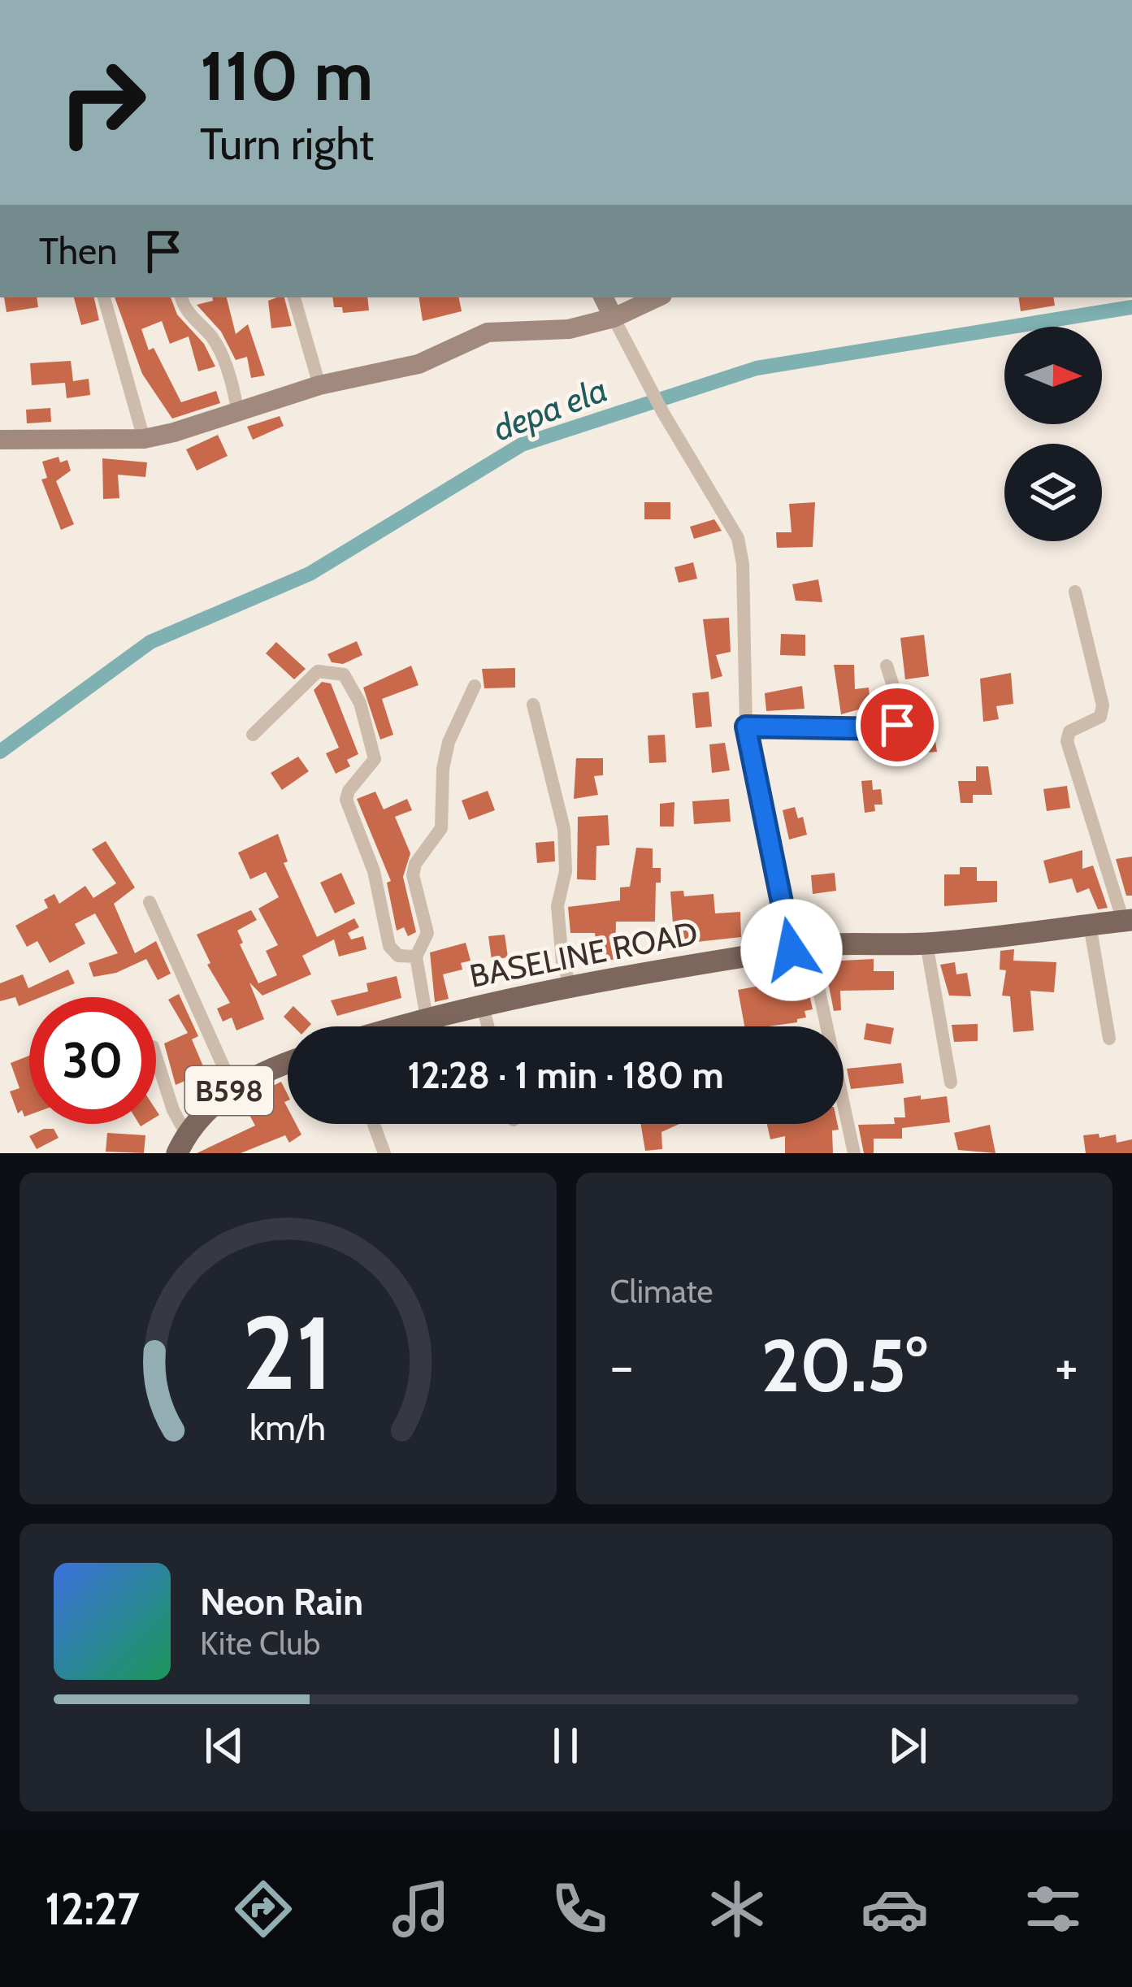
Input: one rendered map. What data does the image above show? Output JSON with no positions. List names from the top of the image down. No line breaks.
{"streets":{"main road":["BASELINE ROAD","B598"]},"water":["depa ela"],"north":"right","page":{"turn":["110 m","Turn right"],"then":"Then","limit":"30","trip":"12:28 · 1 min · 180 m","tile":"Climate","heat":["−","20.5°","+"],"song":["Neon Rain","Kite Club"],"tabs":"12:27","gauge":["21","km/h"]}}
